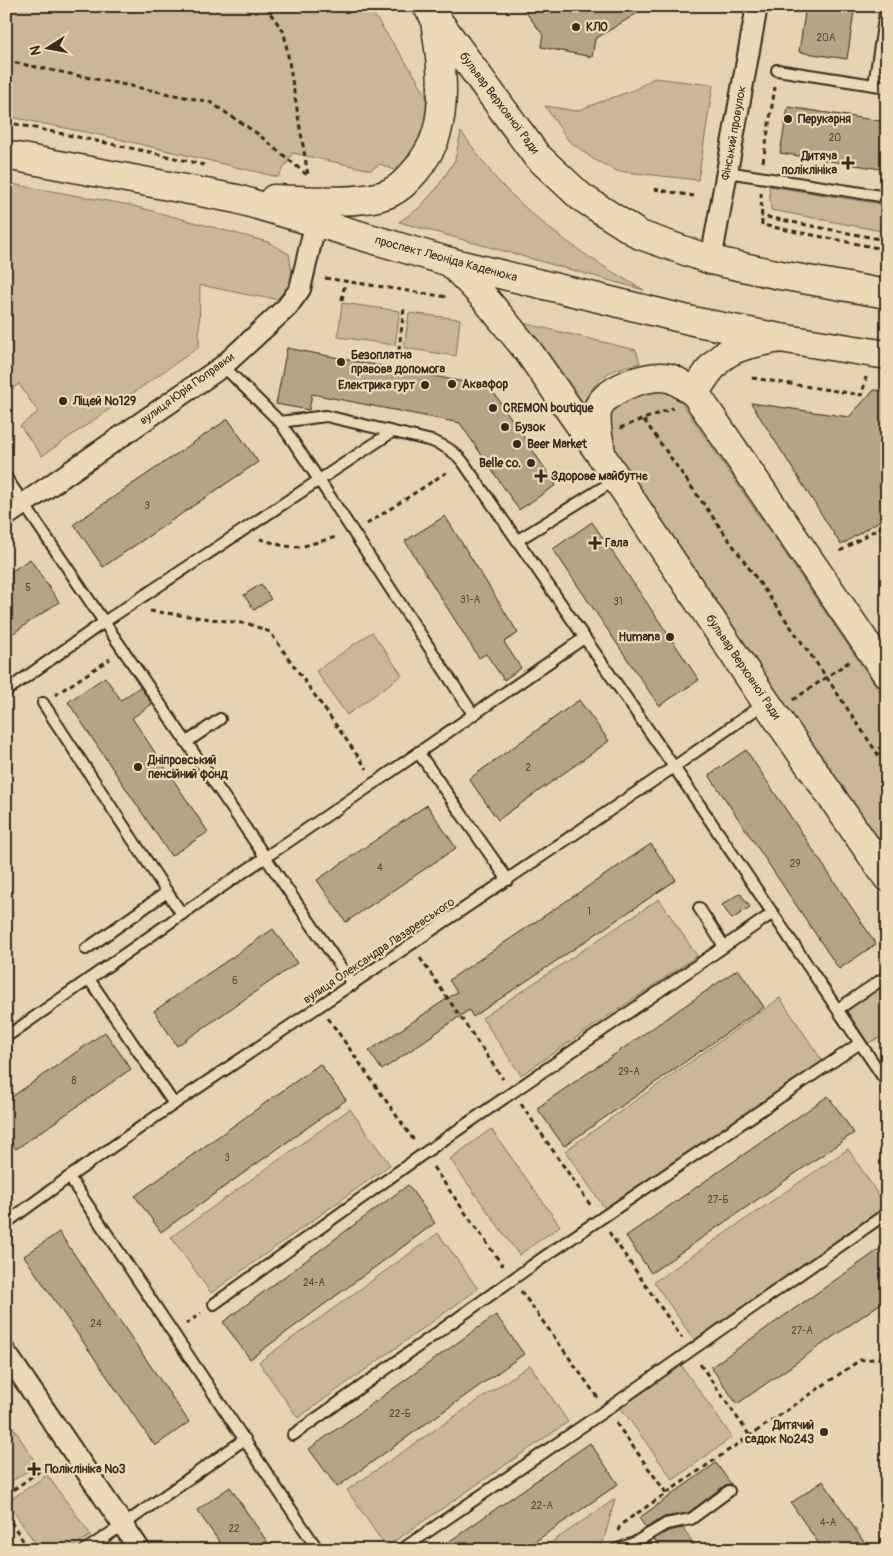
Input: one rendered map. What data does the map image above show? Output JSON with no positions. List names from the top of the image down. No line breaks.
{"streets":{"main road":["бульвар Верховної Ради","проспект Леоніда Каденюка"],"street":["Фінський провулок","вулиця Юрія Поправки"],"lane":["вулиця Олександра Лазаревського"]},"crossings":[["бульвар Верховної Ради","Фінський провулок"],["бульвар Верховної Ради","проспект Леоніда Каденюка"],["бульвар Верховної Ради","вулиця Олександра Лазаревського"],["проспект Леоніда Каденюка","вулиця Юрія Поправки"]],"places":{"other":["КЛО","Перукарня","Безоплатна правова допомога","Аквафор","Електрика гурт","Ліцей №129","CREMON boutique","Бузок","Beer Market","Belle co.","Humana","Дніпровський пенсійний фонд","Дитячий садок №243"],"health":["Дитяча поліклініка","Здорове майбутнє","Гала","Поліклініка №3"]},"house_numbers":["20А","20","3","5","31-А","31","2","29","4","1","6","29-А","8","3","27-Б","24-А","24","27-А","22-Б","22-А","4-А","22"],"north":"left"}
